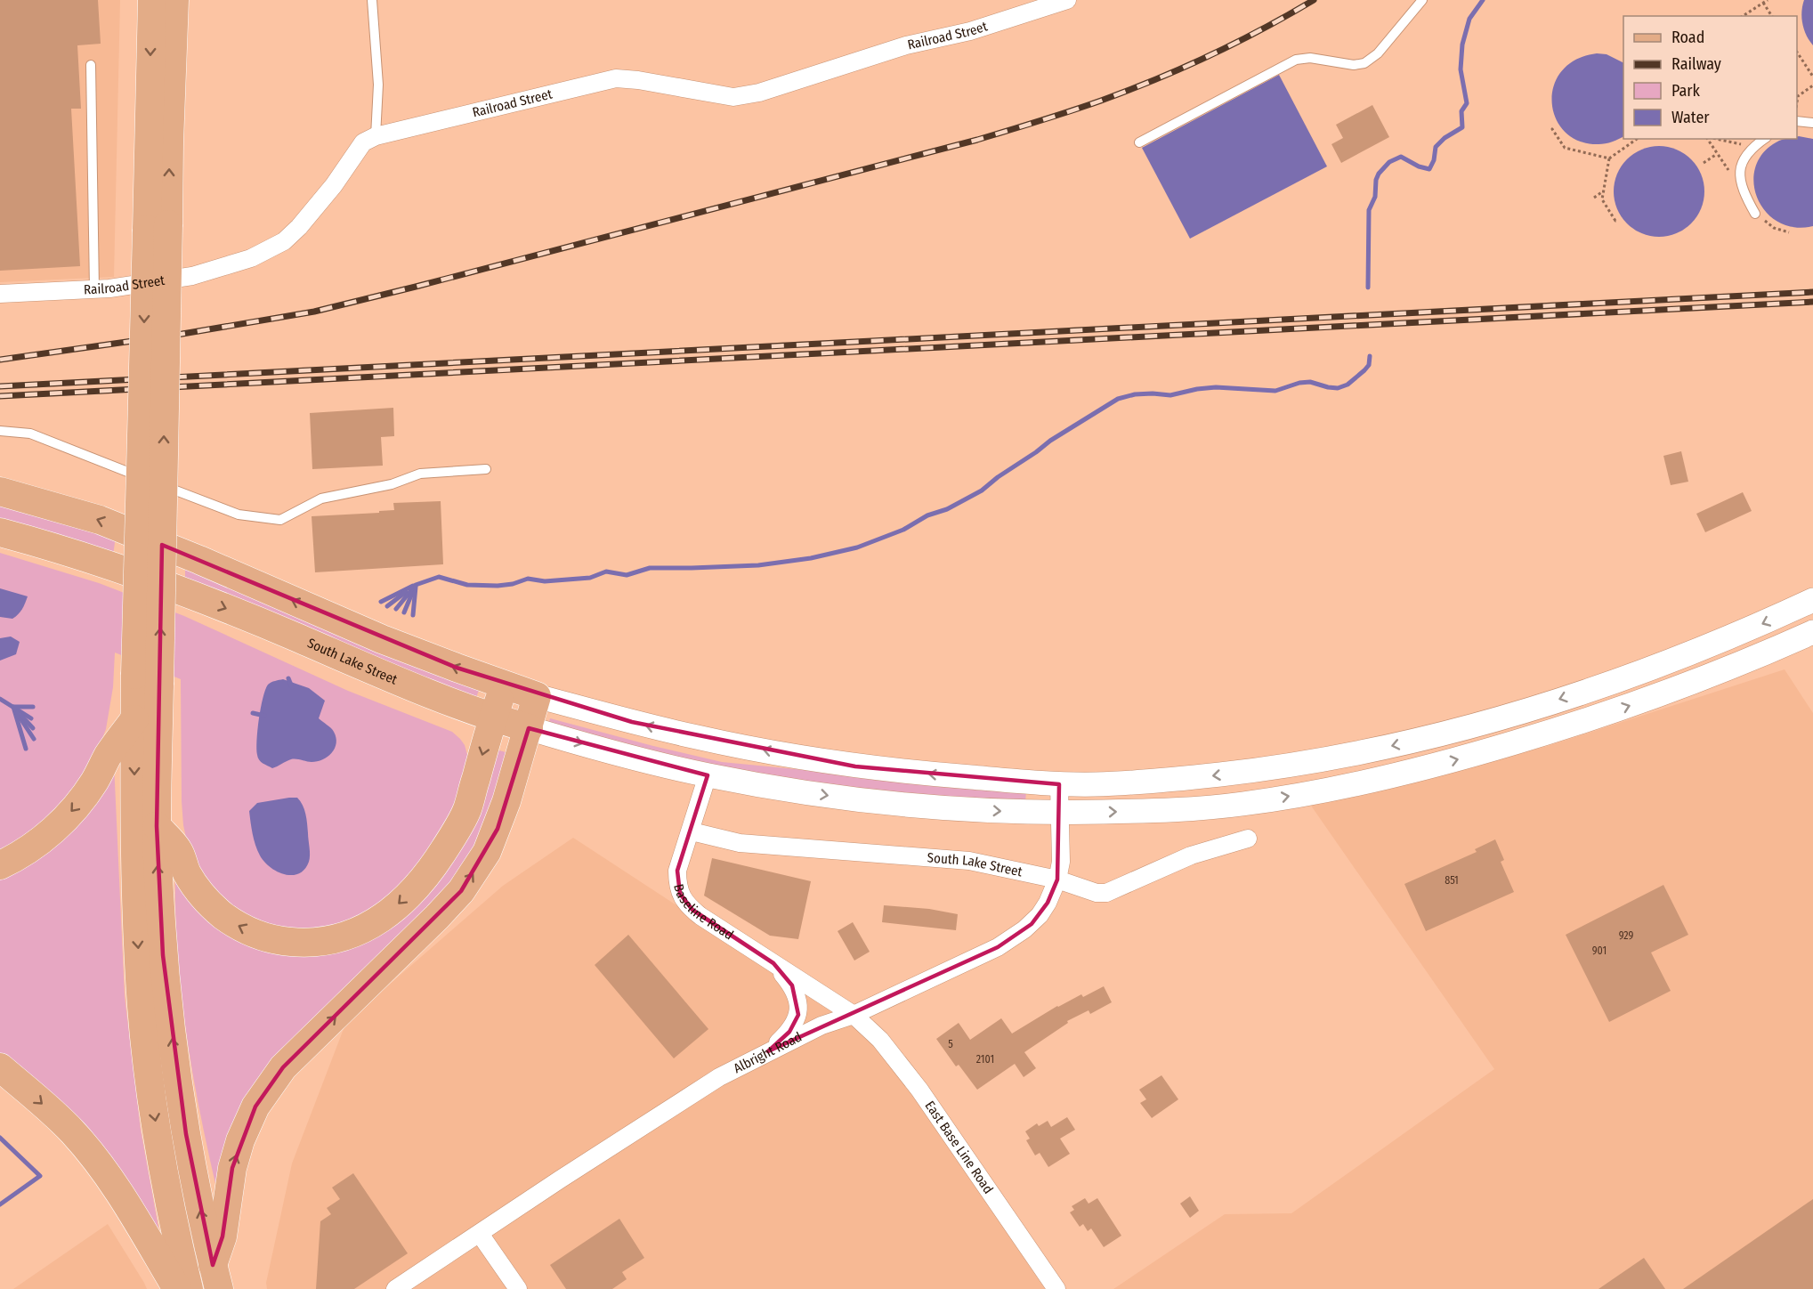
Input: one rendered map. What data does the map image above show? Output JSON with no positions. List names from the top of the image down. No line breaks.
{"streets":{"main road":["South Lake Street"],"street":["Railroad Street","Baseline Road","Albright Road","East Base Line Road"]},"crossings":[["South Lake Street","Baseline Road"],["South Lake Street","Albright Road"],["Baseline Road","Albright Road"],["Baseline Road","East Base Line Road"],["Albright Road","East Base Line Road"]],"house_numbers":["851","929","901","5","2101"],"legend":["Road","Railway","Park","Water"]}
